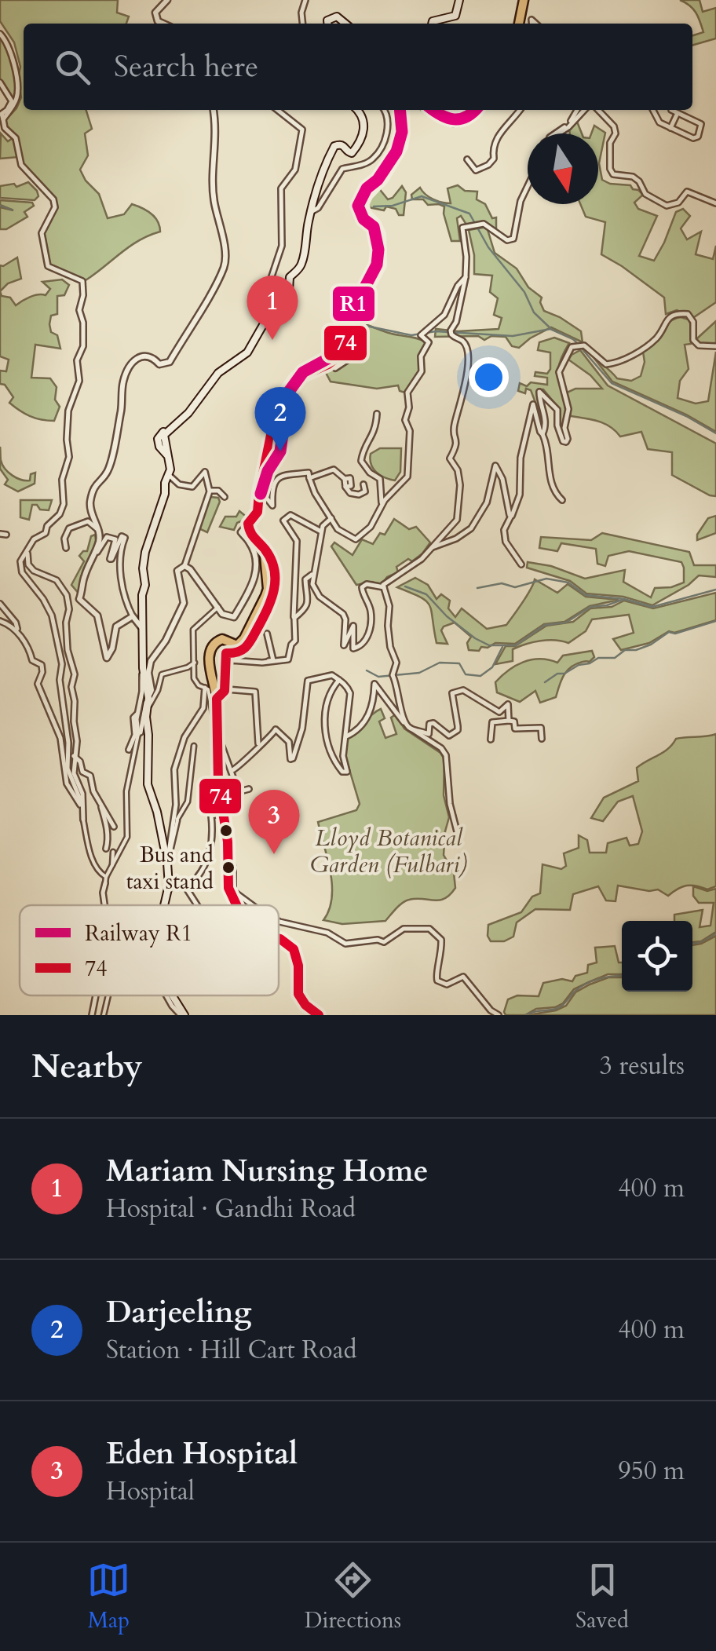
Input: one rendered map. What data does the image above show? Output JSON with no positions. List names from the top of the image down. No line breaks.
{"parks":["Lloyd Botanical Garden (Fulbari)"],"places":["Bus and taxi stand"],"lines":["rail line R1","transit line 74"],"legend":["Railway R1","74"],"north":"bottom","page":{"search":"Search here","pins":["1","2","3"],"heading":["Nearby","3 results"],"list":[{"mark":"1","name":"Mariam Nursing Home","note":"Hospital · Gandhi Road","value":"400 m"},{"mark":"2","name":"Darjeeling","note":"Station · Hill Cart Road","value":"400 m"},{"mark":"3","name":"Eden Hospital","note":"Hospital","value":"950 m"}],"nav":["Map","Directions","Saved"]}}
